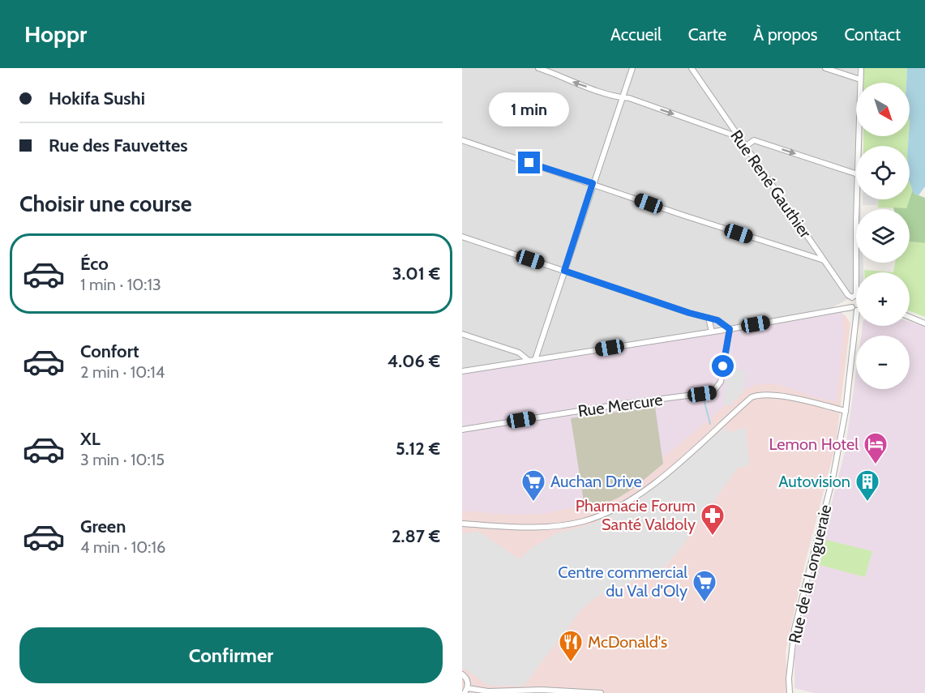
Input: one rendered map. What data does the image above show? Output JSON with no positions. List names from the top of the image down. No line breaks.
{"streets":{"street":["Rue René Gauthier","Rue Mercure","Rue de la Longueraie"]},"crossings":[["Rue René Gauthier","Rue de la Longueraie"]],"places":{"hotel":["Lemon Hotel"],"supermarket":["Auchan Drive","Centre commercial du Val d'Oly"],"building":["Autovision"],"pharmacy":["Pharmacie Forum Santé Valdoly"],"restaurant":["McDonald's"]},"north":"bottom right","page":{"header":"Hoppr","nav":["Accueil","Carte","À propos","Contact"],"banner":["Hokifa Sushi","Rue des Fauvettes"],"map_buttons":["+","−"],"bubble":"1 min","heading":"Choisir une course","list":[{"name":"Éco","note":"1 min · 10:13","value":"3.01 €"},{"name":"Confort","note":"2 min · 10:14","value":"4.06 €"},{"name":"XL","note":"3 min · 10:15","value":"5.12 €"},{"name":"Green","note":"4 min · 10:16","value":"2.87 €"}],"buttons":"Confirmer"}}
